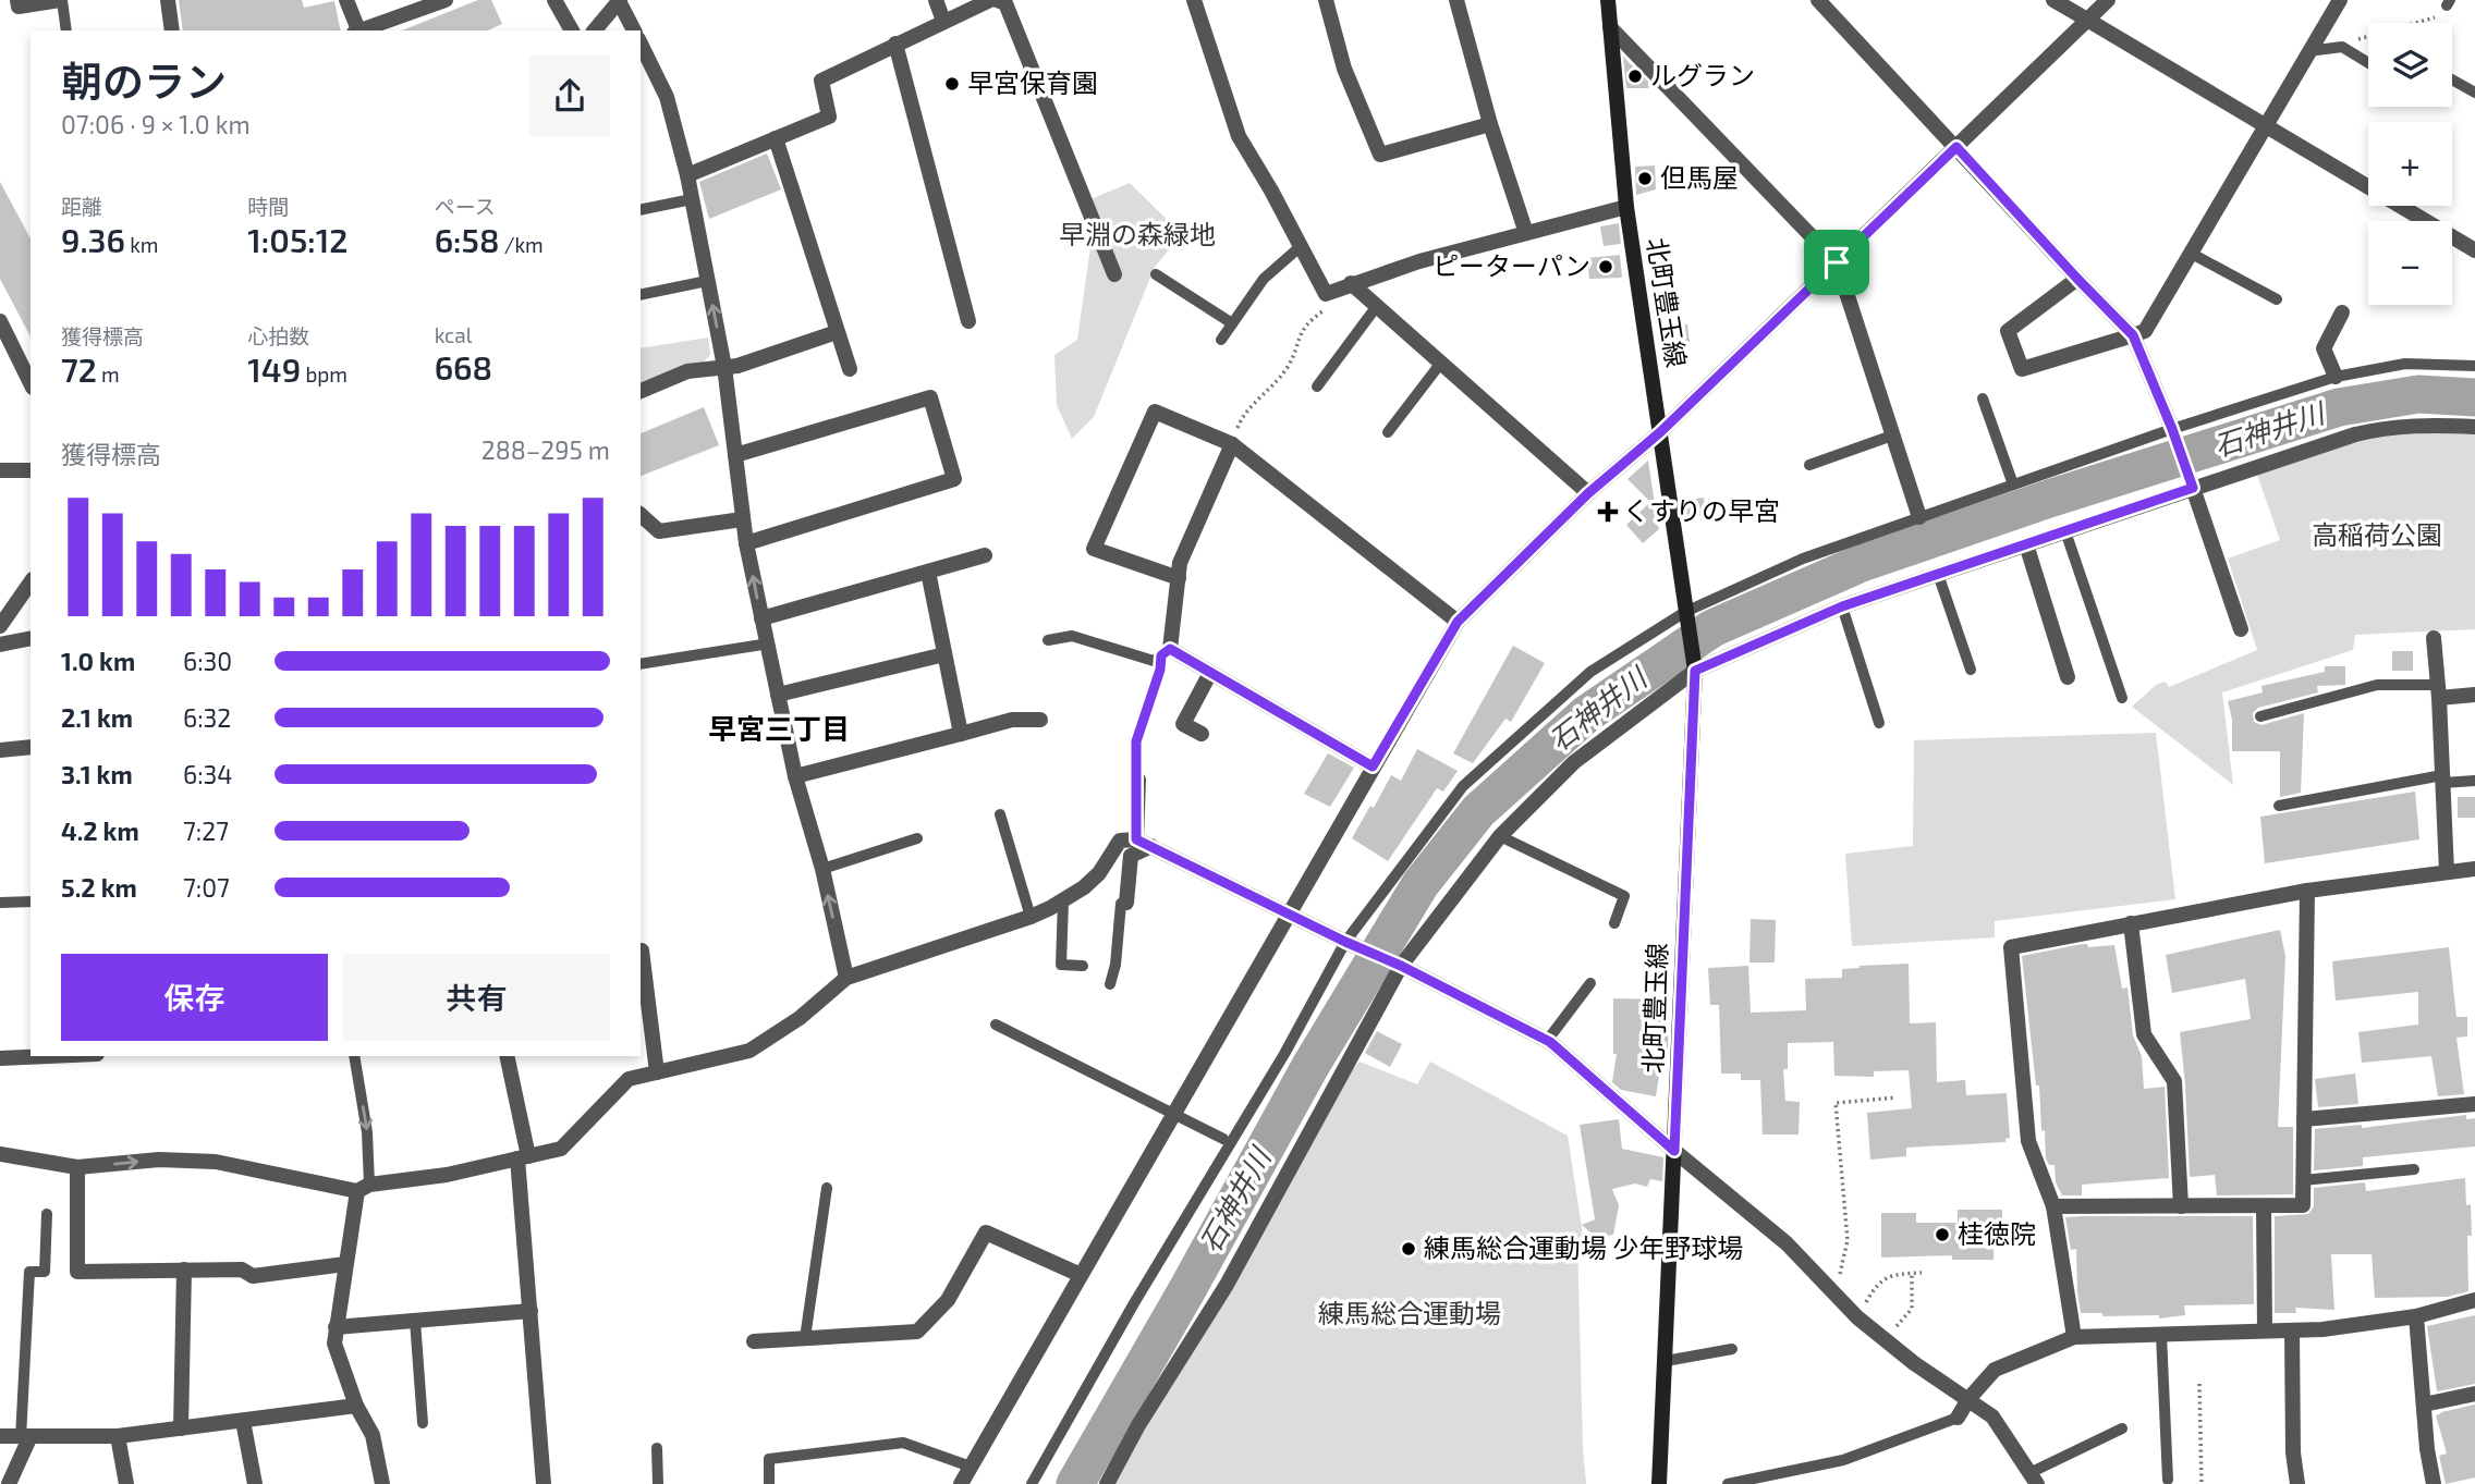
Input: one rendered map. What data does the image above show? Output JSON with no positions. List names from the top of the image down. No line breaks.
{"streets":{"main road":["北町豊玉線"]},"districts":["早宮三丁目"],"water":["石神井川"],"parks":["早淵の森緑地","高稲荷公園","練馬総合運動場"],"places":{"other":["ルグラン","早宮保育園","但馬屋","ピーターパン","桂徳院","練馬総合運動場 少年野球場"],"health":["くすりの早宮"]},"page":{"map_buttons":["+","−"],"heading":["朝のラン","07:06 · 9 × 1.0 km"],"stats":[["距離","9.36 km"],["時間","1:05:12"],["ペース","6:58 /km"],["獲得標高","72 m"],["心拍数","149 bpm"],["kcal","668"]],"chart":["獲得標高","288–295 m"],"list":[{"name":"1.0 km","note":"6:30"},{"name":"2.1 km","note":"6:32"},{"name":"3.1 km","note":"6:34"},{"name":"4.2 km","note":"7:27"},{"name":"5.2 km","note":"7:07"}],"buttons":["保存","共有"]}}
